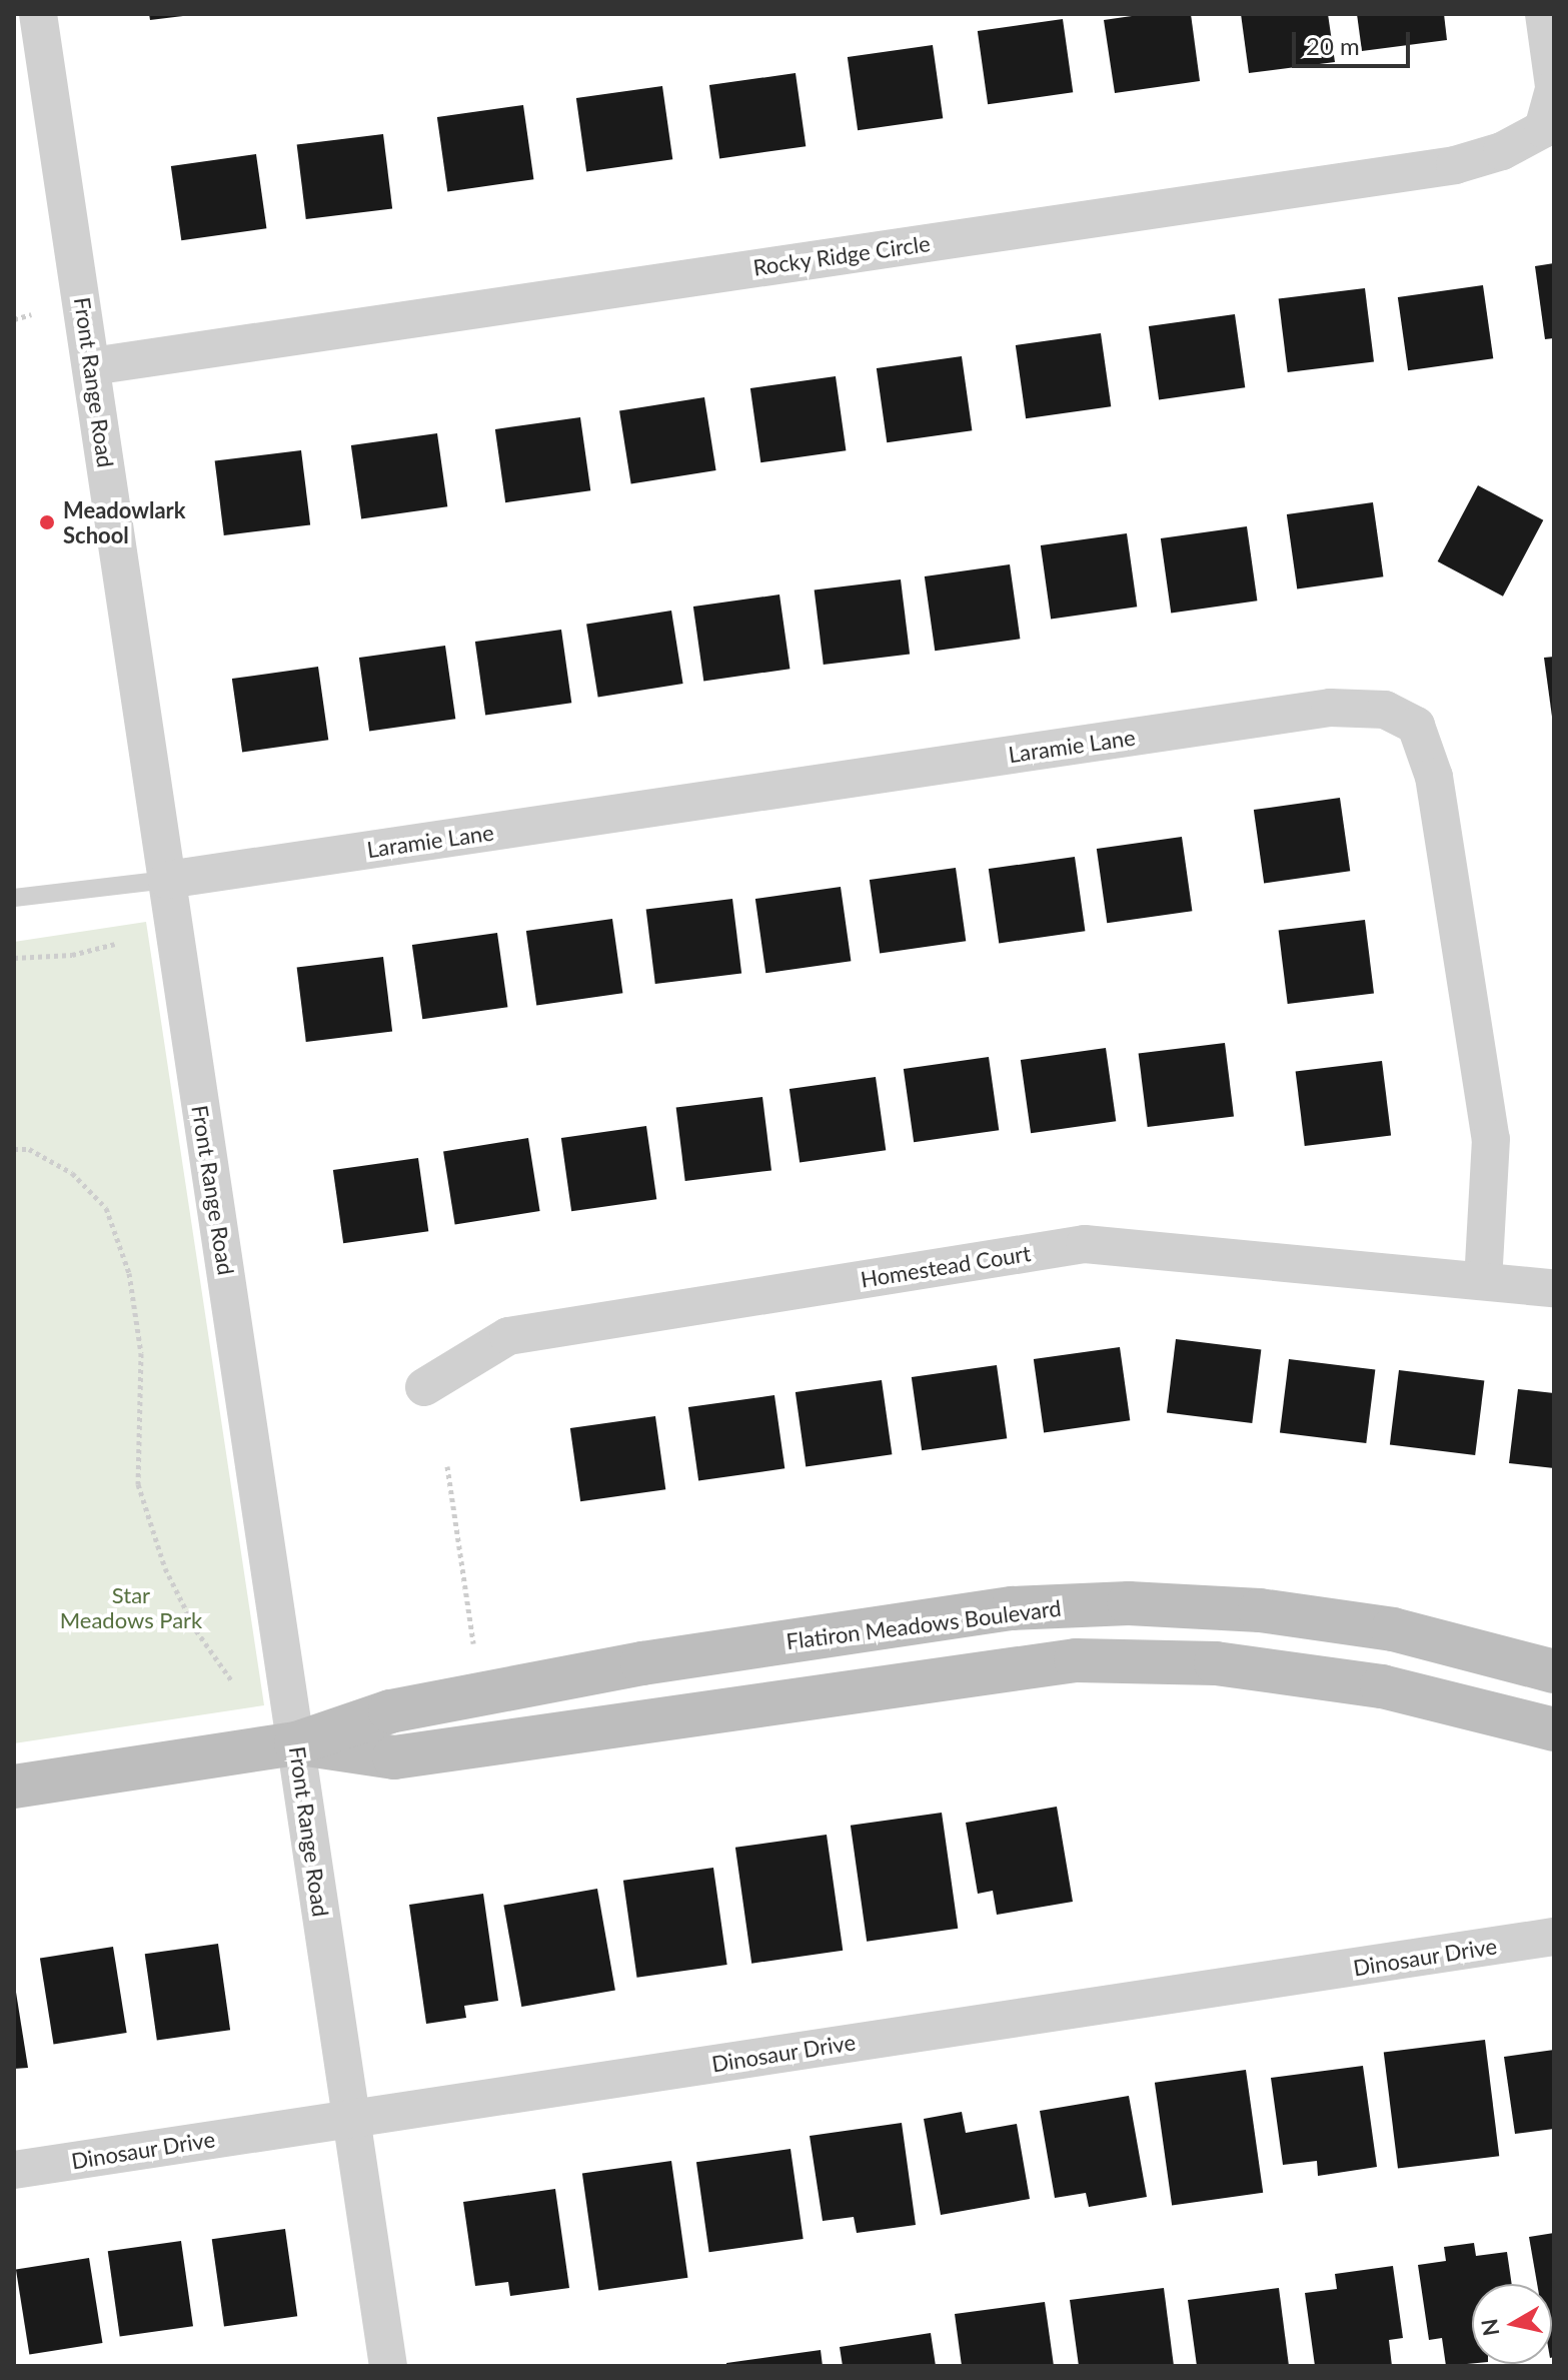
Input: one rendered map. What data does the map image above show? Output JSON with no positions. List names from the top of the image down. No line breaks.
{"streets":{"street":["Rocky Ridge Circle","Front Range Road","Laramie Lane","Homestead Court","Flatiron Meadows Boulevard","Dinosaur Drive"]},"crossings":[["Rocky Ridge Circle","Front Range Road"],["Front Range Road","Laramie Lane"],["Front Range Road","Flatiron Meadows Boulevard"],["Front Range Road","Dinosaur Drive"],["Laramie Lane","Homestead Court"]],"parks":["Star Meadows Park"],"places":["Meadowlark School"],"scale_bar":"20 m","north":"left"}
